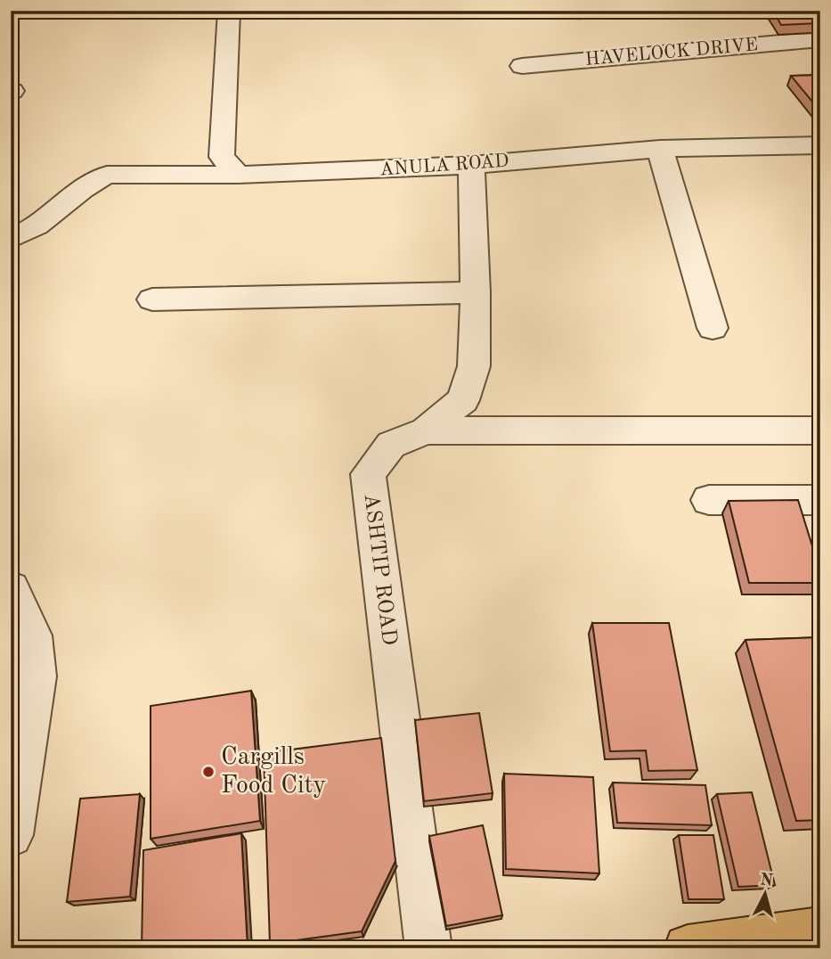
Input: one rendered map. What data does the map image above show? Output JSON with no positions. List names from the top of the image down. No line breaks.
{"streets":{"street":["HAVELOCK DRIVE","ANULA ROAD","ASHTIP ROAD"]},"crossings":[["ANULA ROAD","ASHTIP ROAD"]],"places":["Cargills Food City"],"north":"top"}
